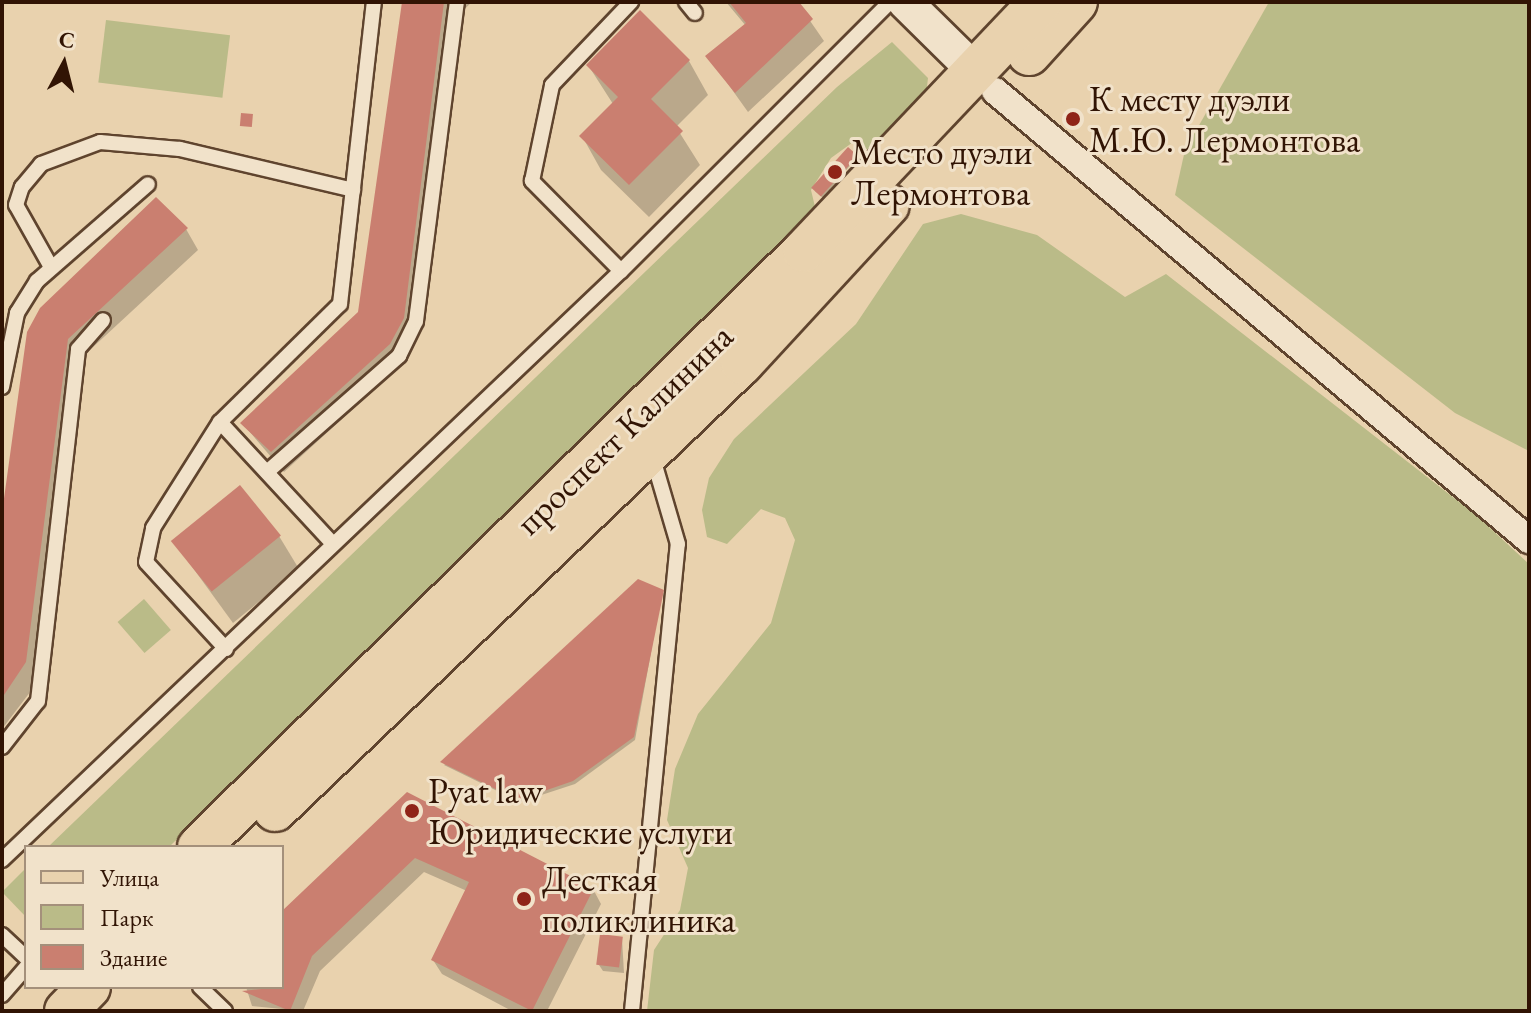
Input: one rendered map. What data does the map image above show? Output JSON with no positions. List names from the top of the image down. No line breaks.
{"streets":{"main road":["проспект Калинина"]},"places":["К месту дуэли М.Ю. Лермонтова","Место дуэли Лермонтова","Pyat law Юридические услуги","Десткая поликлиника"],"legend":["Улица","Парк","Здание"],"north":"top"}
